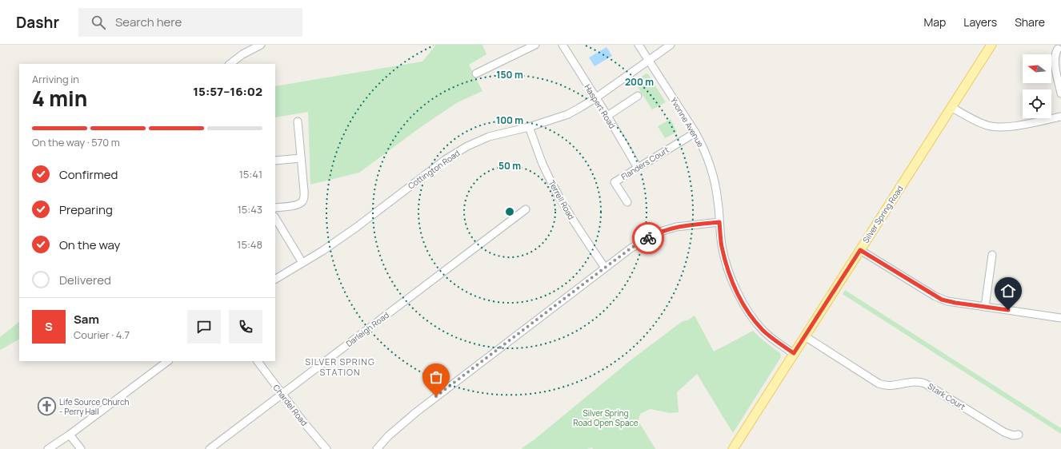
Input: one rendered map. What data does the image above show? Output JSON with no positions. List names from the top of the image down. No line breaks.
{"streets":{"main road":["Silver Spring Road"],"street":["Haspert Road","Yvonne Avenue","Flanders Court","Cottington Road","Terrell Road","Darleigh Road","Stark Court","Chardel Road"]},"crossings":[["Haspert Road","Flanders Court"],["Haspert Road","Cottington Road"],["Yvonne Avenue","Flanders Court"],["Yvonne Avenue","Cottington Road"],["Yvonne Avenue","Silver Spring Road"],["Cottington Road","Terrell Road"],["Silver Spring Road","Stark Court"],["Darleigh Road","Chardel Road"]],"districts":["SILVER SPRING STATION"],"parks":["Silver Spring Road Open Space"],"places":{"church":["Life Source Church - Perry Hall"]},"north":"left","page":{"header":"Dashr","search":"Search here","nav":["Map","Layers","Share"],"heading":["4 min","Arriving in","15:57–16:02"],"panel":["Sam","Courier · 4.7"],"bar":"On the way · 570 m","list":[["Confirmed","15:41"],["Preparing","15:43"],["On the way","15:48"],"Delivered"],"round":"S"},"rings":["150 m","200 m","100 m","50 m"]}
